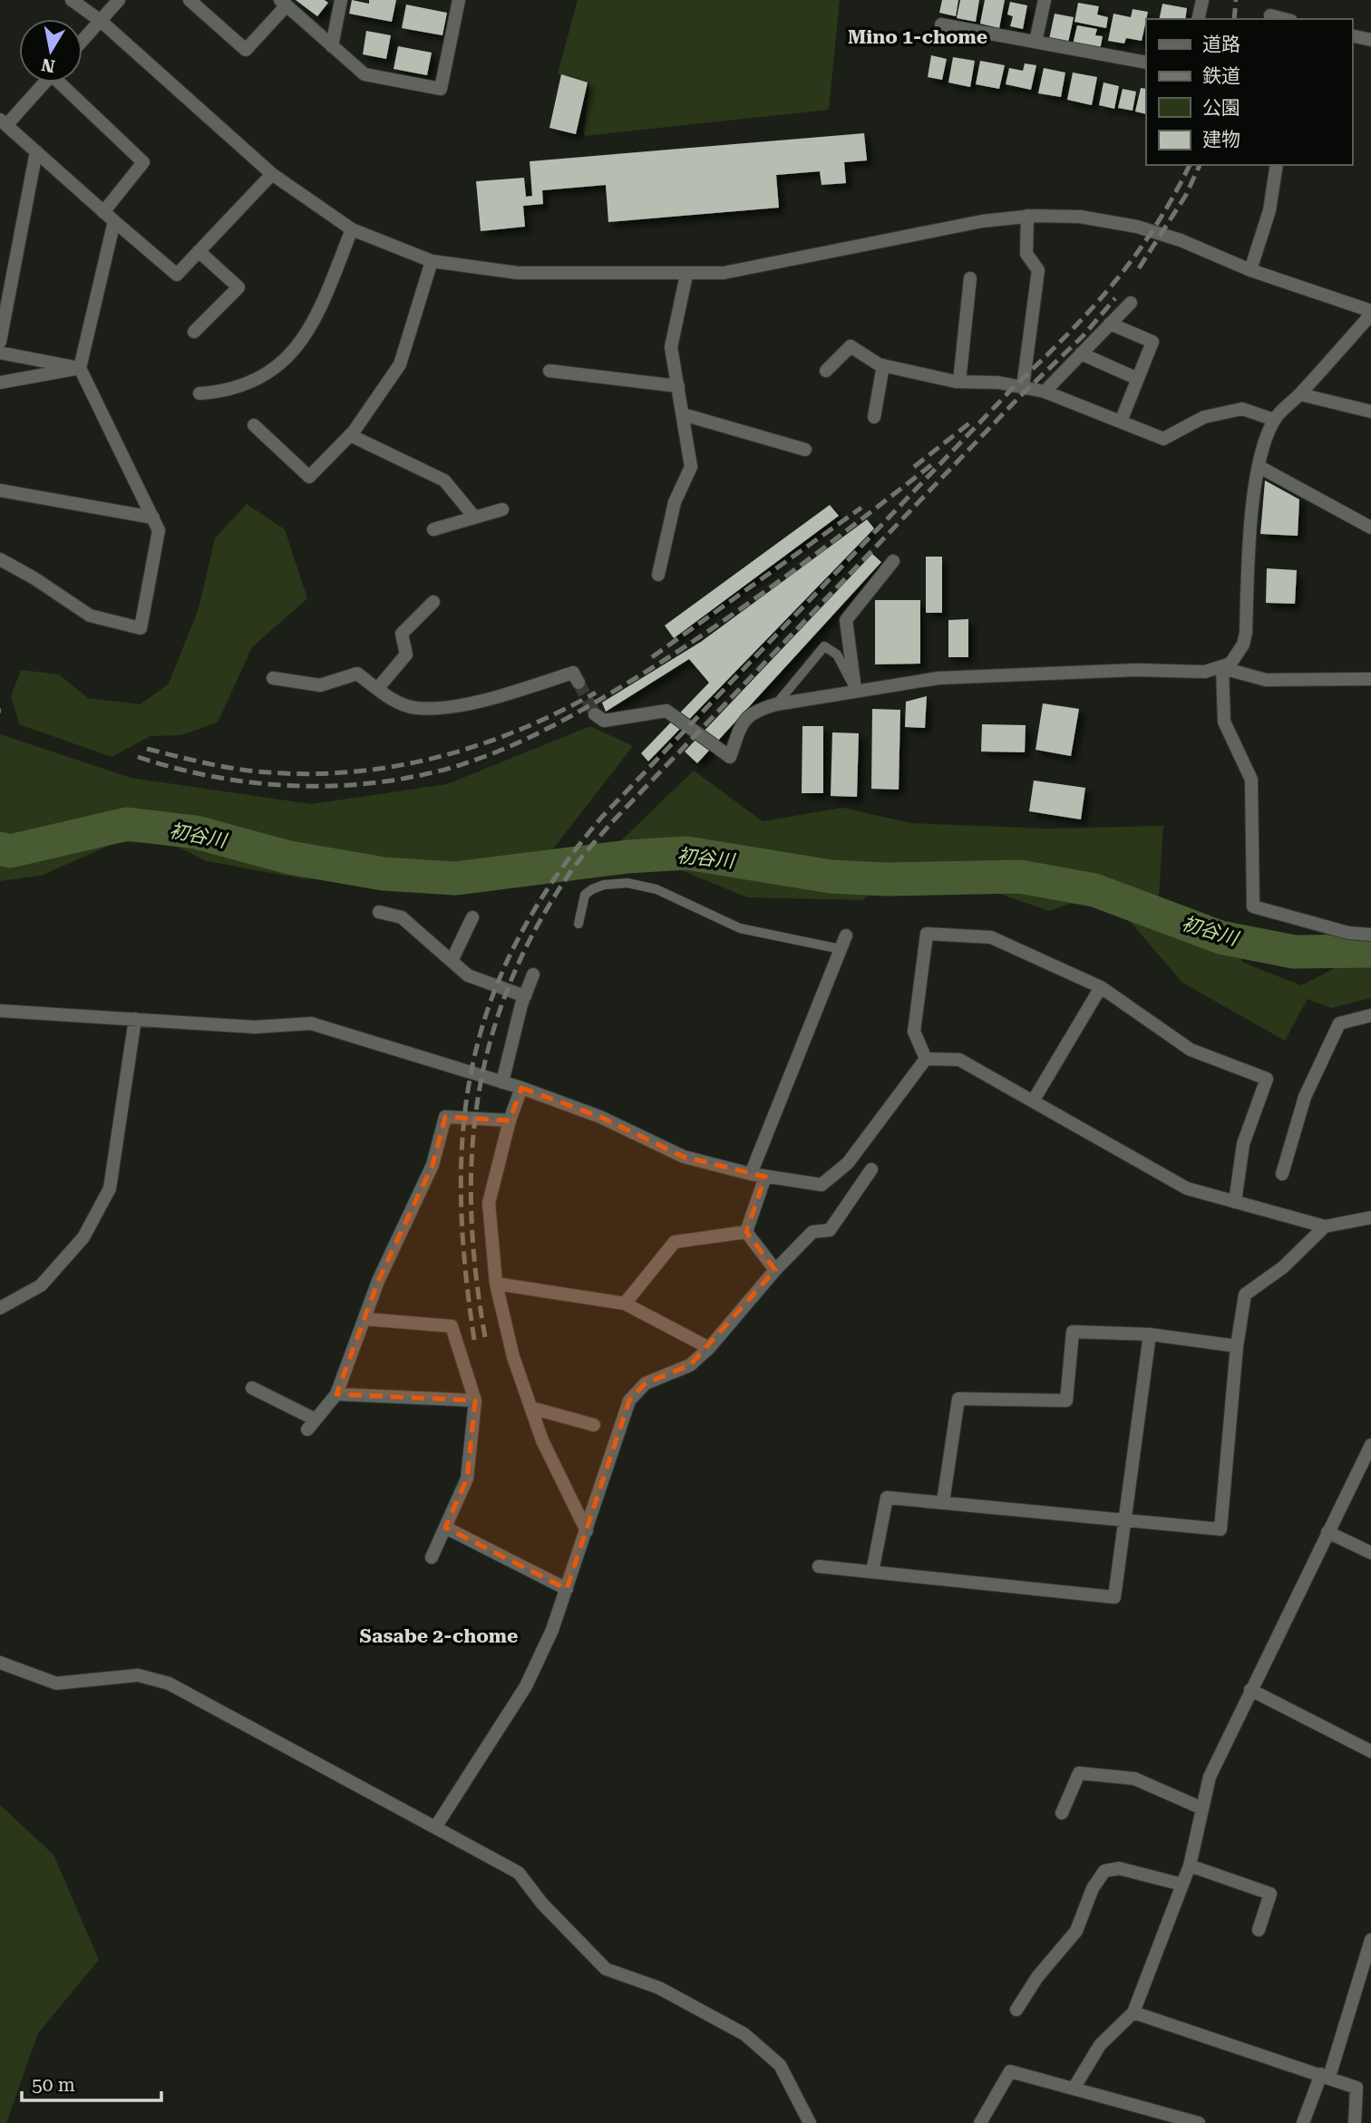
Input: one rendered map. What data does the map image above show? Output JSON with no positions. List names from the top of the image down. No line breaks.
{"districts":["Mino 1-chome","Sasabe 2-chome"],"water":["初谷川"],"legend":["道路","鉄道","公園","建物"],"scale_bar":"50 m","north":"bottom"}
